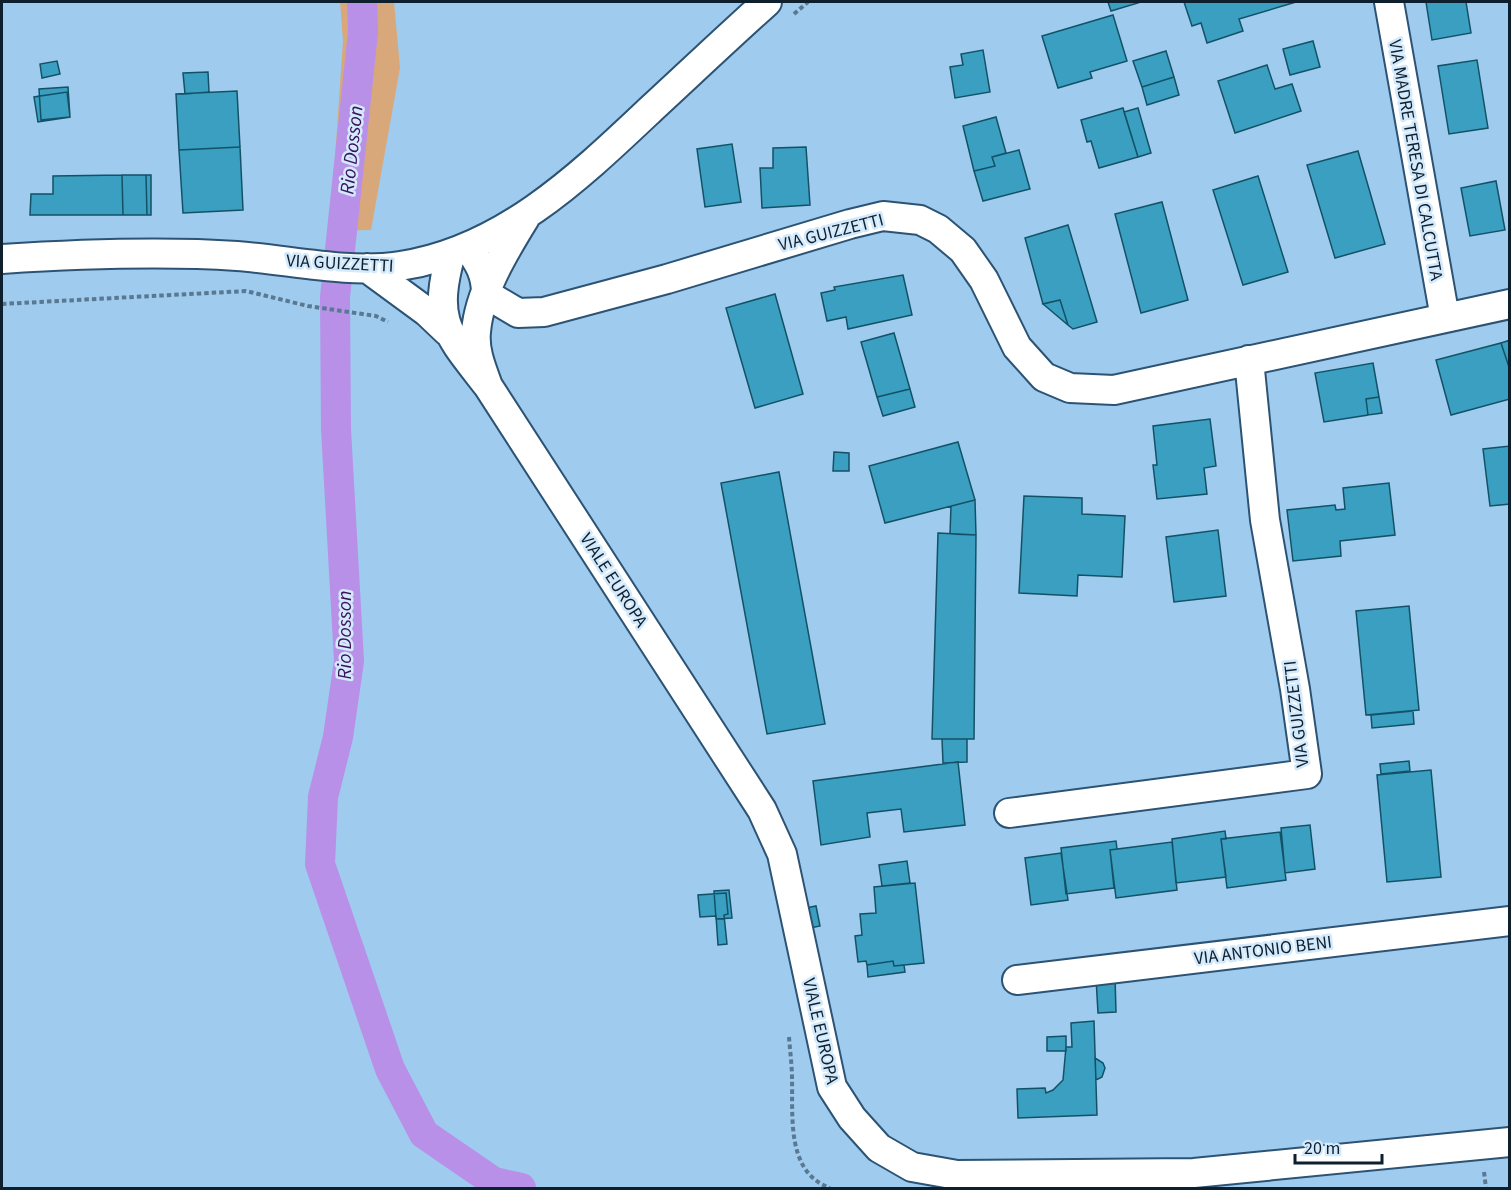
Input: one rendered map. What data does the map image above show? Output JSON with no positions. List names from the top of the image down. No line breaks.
{"streets":{"street":["VIA MADRE TERESA DI CALCUTTA","VIA GUIZZETTI","VIALE EUROPA","VIA ANTONIO BENI"]},"crossings":[["VIA MADRE TERESA DI CALCUTTA","VIA GUIZZETTI"],["VIA GUIZZETTI","VIALE EUROPA"]],"water":["Rio Dosson"],"scale_bar":"20 m"}
